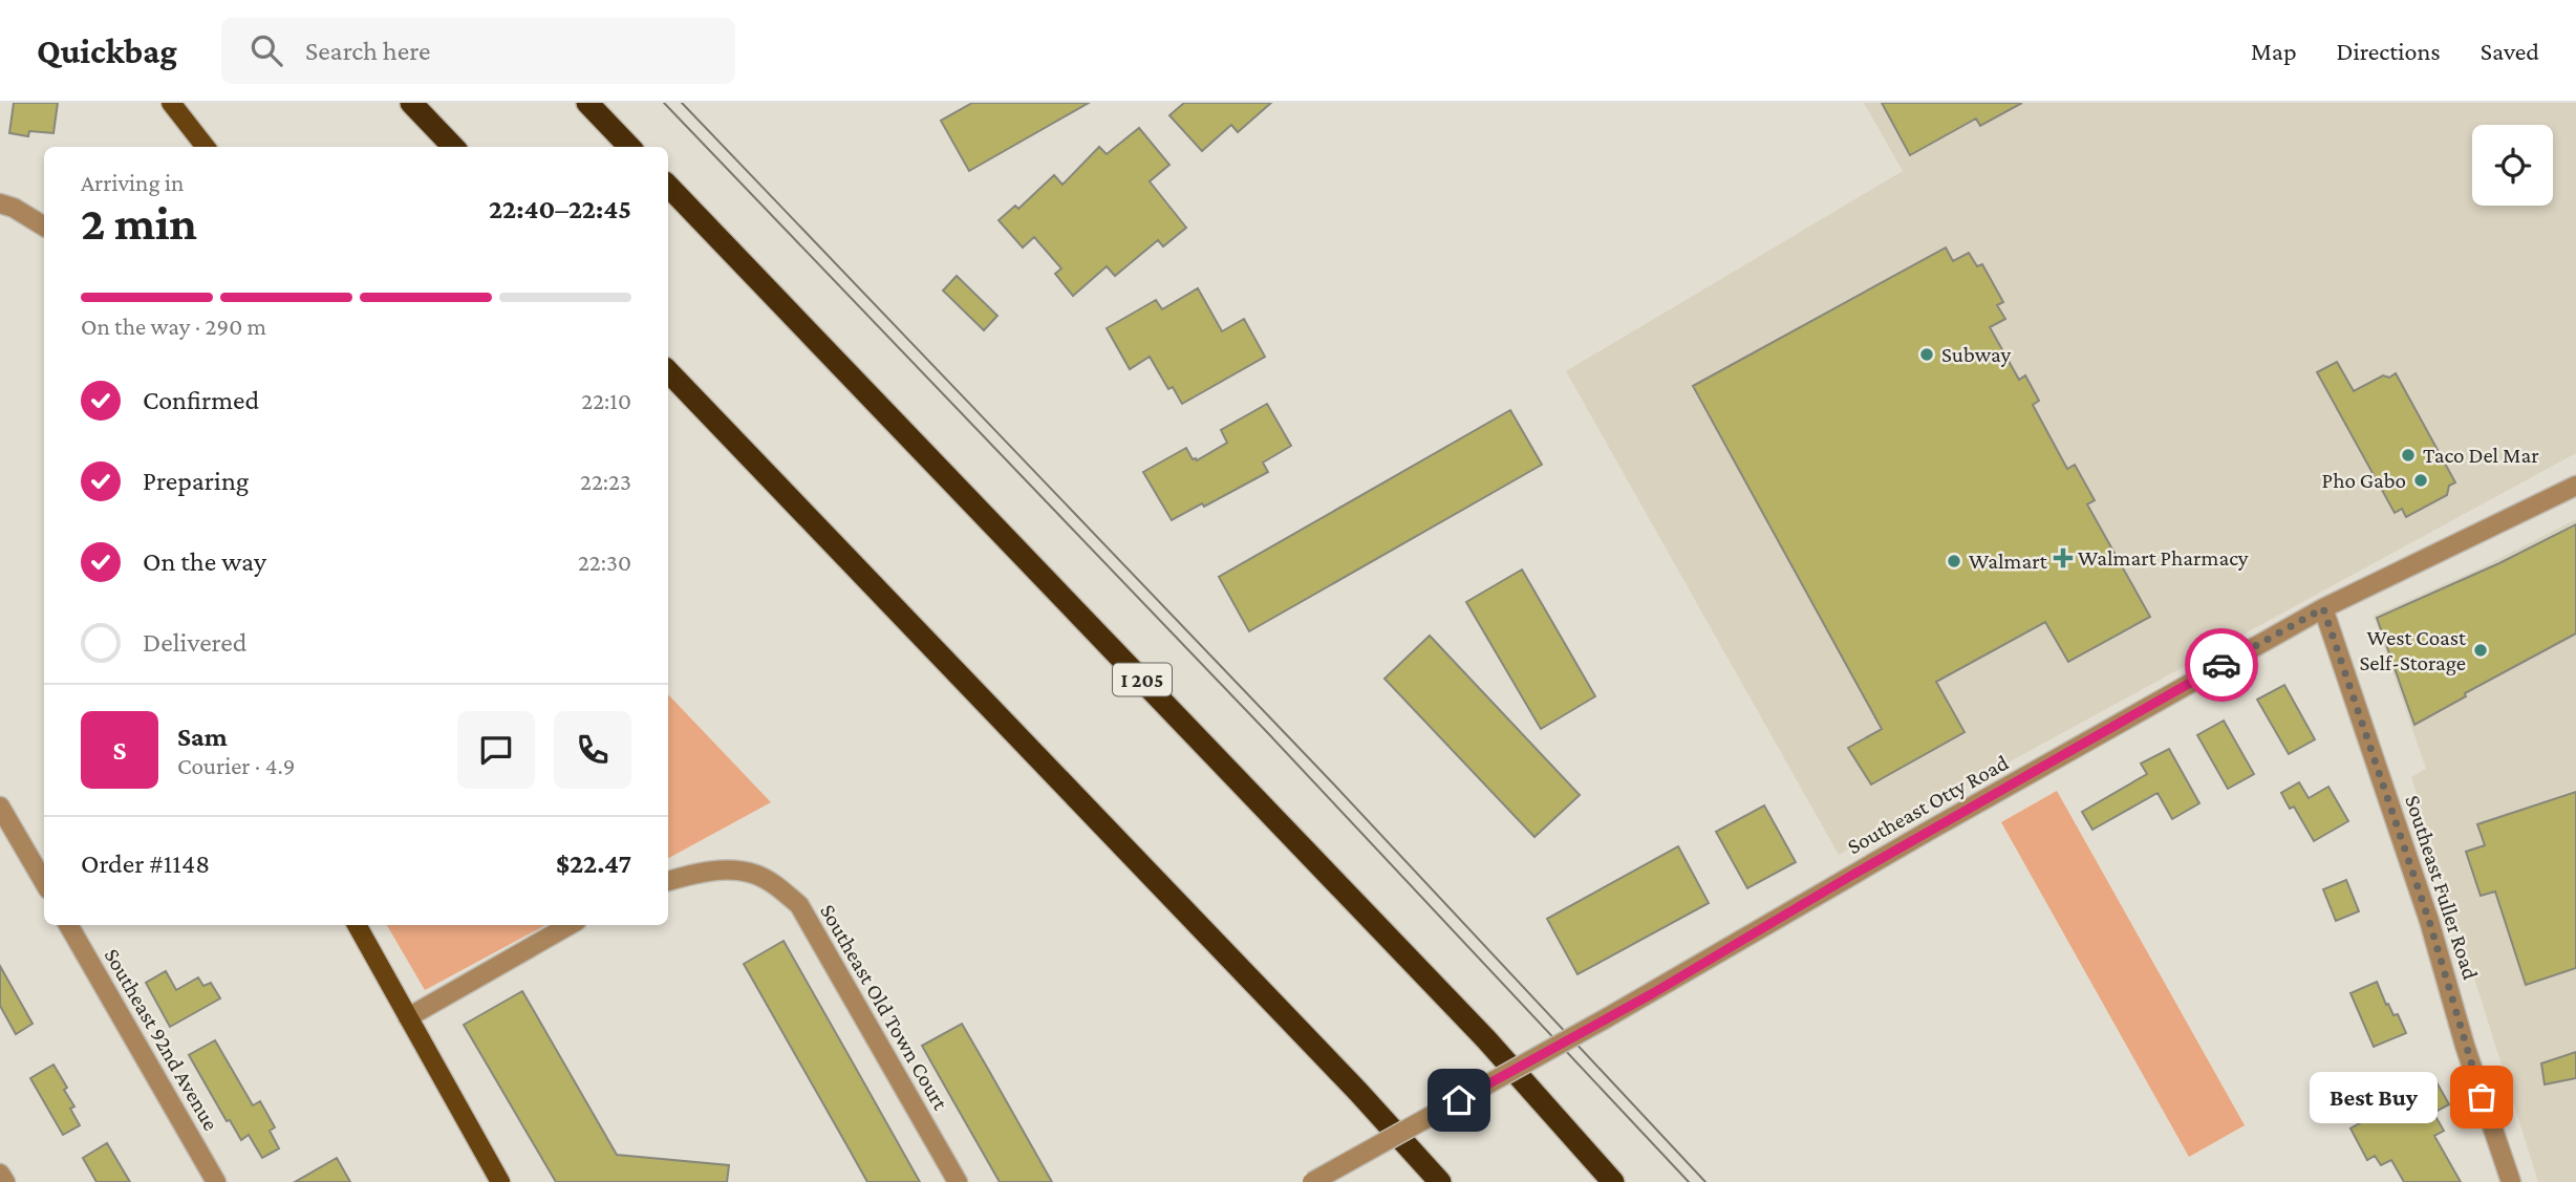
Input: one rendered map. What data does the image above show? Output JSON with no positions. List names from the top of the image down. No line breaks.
{"streets":{"highway":["I 205"],"street":["Southeast Otty Road","Southeast Fuller Road","Southeast Old Town Court","Southeast 92nd Avenue"]},"crossings":[["Southeast Otty Road","Southeast Fuller Road"]],"places":{"other":["Subway","Taco Del Mar","Pho Gabo","Walmart","West Coast Self-Storage","Best Buy"],"health":["Walmart Pharmacy"]},"page":{"header":"Quickbag","search":"Search here","nav":["Map","Directions","Saved"],"heading":["2 min","Arriving in","22:40–22:45"],"panel":["Sam","Courier · 4.9","Order #1148","$22.47"],"bar":"On the way · 290 m","list":[["Confirmed","22:10"],["Preparing","22:23"],["On the way","22:30"],"Delivered"],"round":"S","bubble":"Best Buy"}}
